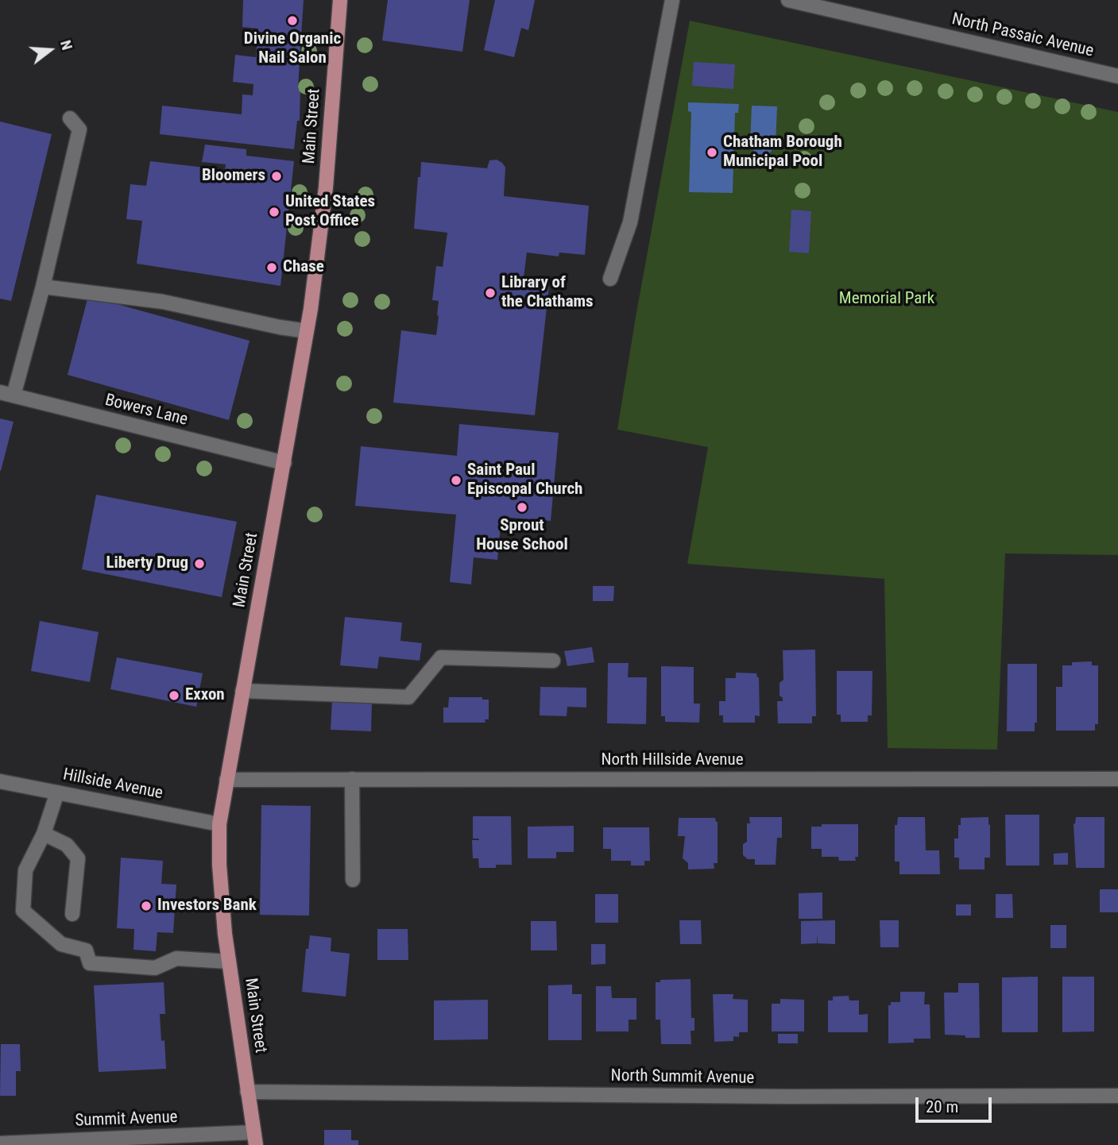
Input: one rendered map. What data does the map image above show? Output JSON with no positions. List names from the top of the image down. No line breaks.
{"streets":{"main road":["Main Street"],"street":["North Passaic Avenue","Bowers Lane","North Hillside Avenue","Hillside Avenue","North Summit Avenue","Summit Avenue"]},"crossings":[["Main Street","Bowers Lane"],["Main Street","North Hillside Avenue"],["Main Street","Hillside Avenue"],["Main Street","North Summit Avenue"],["Main Street","Summit Avenue"]],"parks":["Memorial Park"],"places":["Divine Organic Nail Salon","Chatham Borough Municipal Pool","Bloomers","United States Post Office","Chase","Library of the Chathams","Saint Paul Episcopal Church","Sprout House School","Liberty Drug","Exxon","Investors Bank"],"scale_bar":"20 m","north":"right"}
